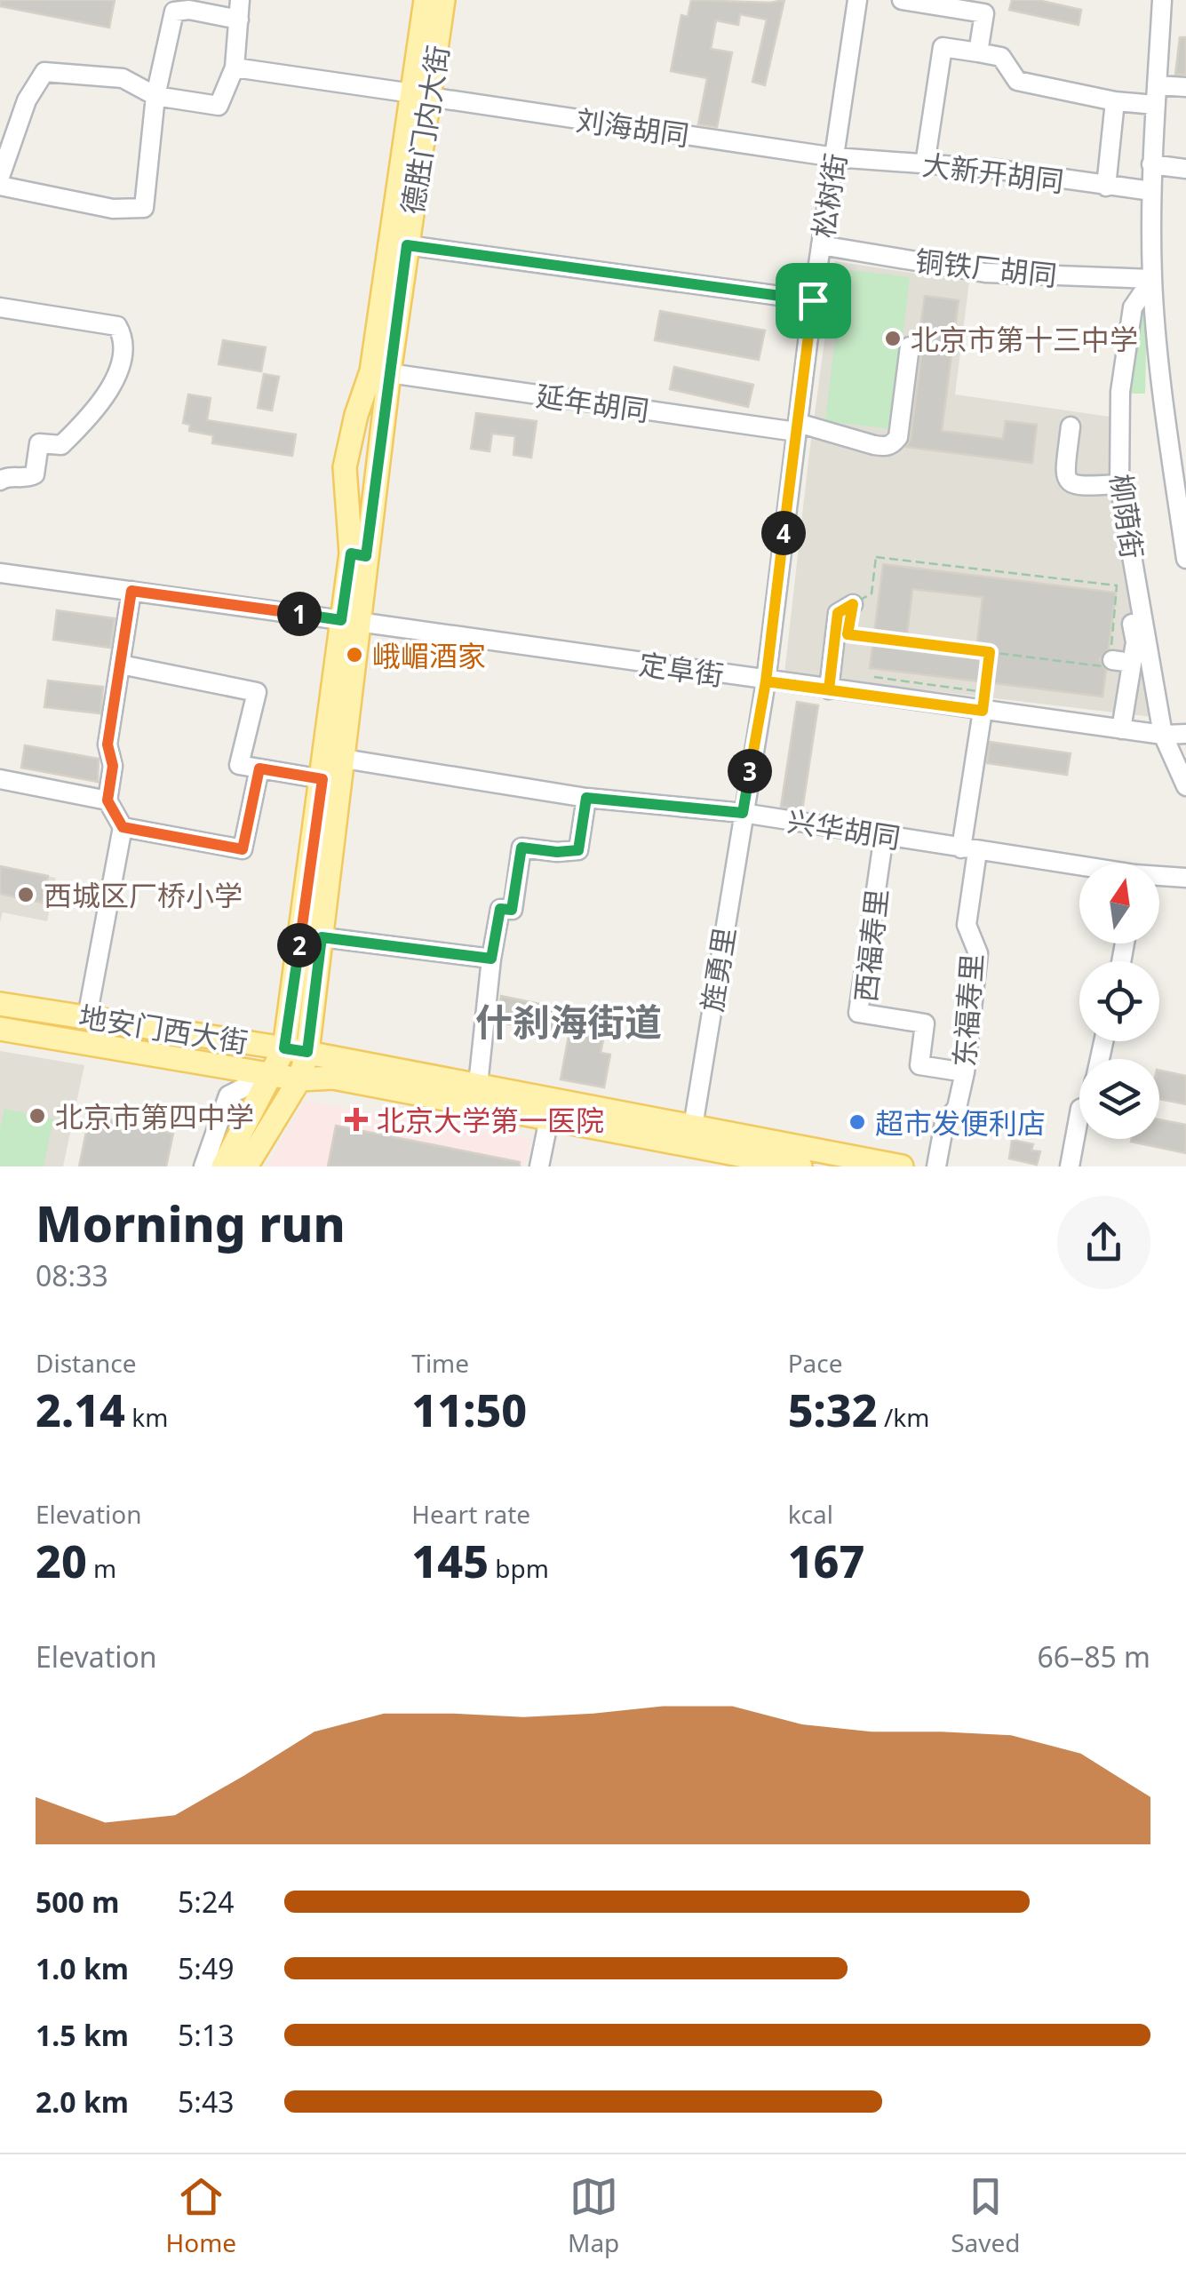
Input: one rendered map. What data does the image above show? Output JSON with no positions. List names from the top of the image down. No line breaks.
{"streets":{"main road":["德胜门内大街","地安门西大街"],"street":["刘海胡同","大新开胡同","松树街","铜铁厂胡同","延年胡同","柳荫街","定阜街","兴华胡同","西福寿里","旌勇里","东福寿里"]},"crossings":[["刘海胡同","德胜门内大街"],["刘海胡同","大新开胡同"],["刘海胡同","松树街"],["德胜门内大街","延年胡同"],["德胜门内大街","定阜街"],["德胜门内大街","兴华胡同"],["德胜门内大街","地安门西大街"],["大新开胡同","松树街"],["大新开胡同","柳荫街"],["松树街","铜铁厂胡同"],["松树街","延年胡同"],["松树街","定阜街"],["松树街","兴华胡同"],["松树街","旌勇里"],["铜铁厂胡同","柳荫街"],["柳荫街","定阜街"],["定阜街","东福寿里"],["兴华胡同","西福寿里"],["兴华胡同","旌勇里"],["兴华胡同","东福寿里"],["西福寿里","东福寿里"],["旌勇里","地安门西大街"]],"districts":["什刹海街道"],"places":{"other":["北京市第十三中学","峨嵋酒家","西城区厂桥小学","北京市第四中学","超市发便利店"],"health":["北京大学第一医院"]},"north":"top","page":{"pins":["4","1","3","2"],"heading":["Morning run","08:33"],"stats":[["Distance","2.14 km"],["Time","11:50"],["Pace","5:32 /km"],["Elevation","20 m"],["Heart rate","145 bpm"],["kcal","167"]],"chart":["Elevation","66–85 m"],"list":[{"name":"500 m","note":"5:24"},{"name":"1.0 km","note":"5:49"},{"name":"1.5 km","note":"5:13"},{"name":"2.0 km","note":"5:43"}],"tabs":["Home","Map","Saved"]}}
